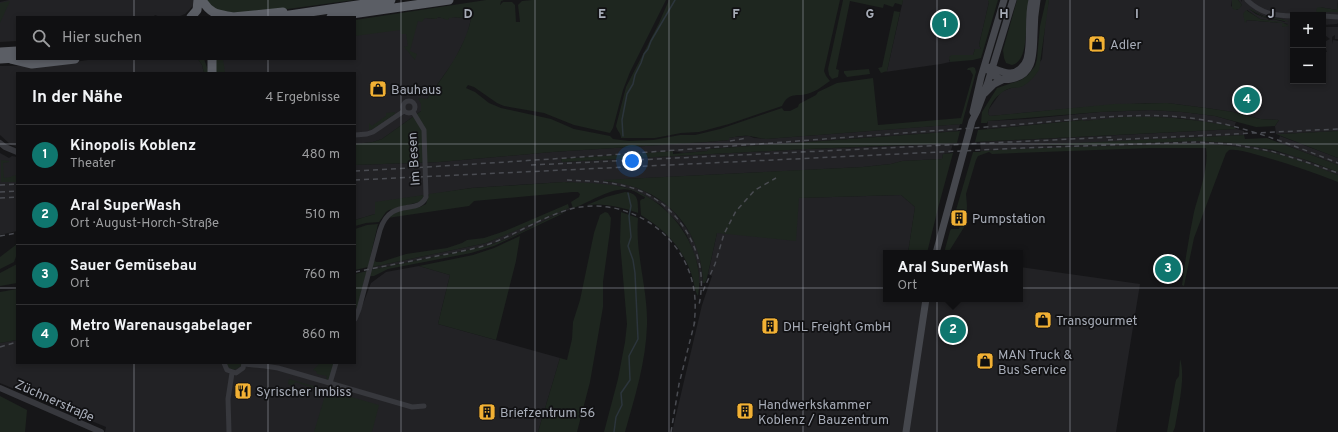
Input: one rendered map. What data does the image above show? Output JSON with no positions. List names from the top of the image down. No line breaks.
{"streets":{"street":["Im Besen","Züchnerstraße"]},"places":{"shop":["Adler","Bauhaus","Transgourmet","MAN Truck & Bus Service"],"building":["Pumpstation","DHL Freight GmbH","Handwerkskammer Koblenz / Bauzentrum","Briefzentrum 56"],"restaurant":["Syrischer Imbiss"]},"page":{"pins":["1","4","3","2"],"map_buttons":["+","−"],"search":"Hier suchen","heading":["In der Nähe","4 Ergebnisse"],"list":[{"mark":"1","name":"Kinopolis Koblenz","note":"Theater","value":"480 m"},{"mark":"2","name":"Aral SuperWash","note":"Ort · August-Horch-Straße","value":"510 m"},{"mark":"3","name":"Sauer Gemüsebau","note":"Ort","value":"760 m"},{"mark":"4","name":"Metro Warenausgabelager","note":"Ort","value":"860 m"}],"popup":["Aral SuperWash","Ort"]},"grid":{"columns":["D","E","F","G","H","I","J"]}}
